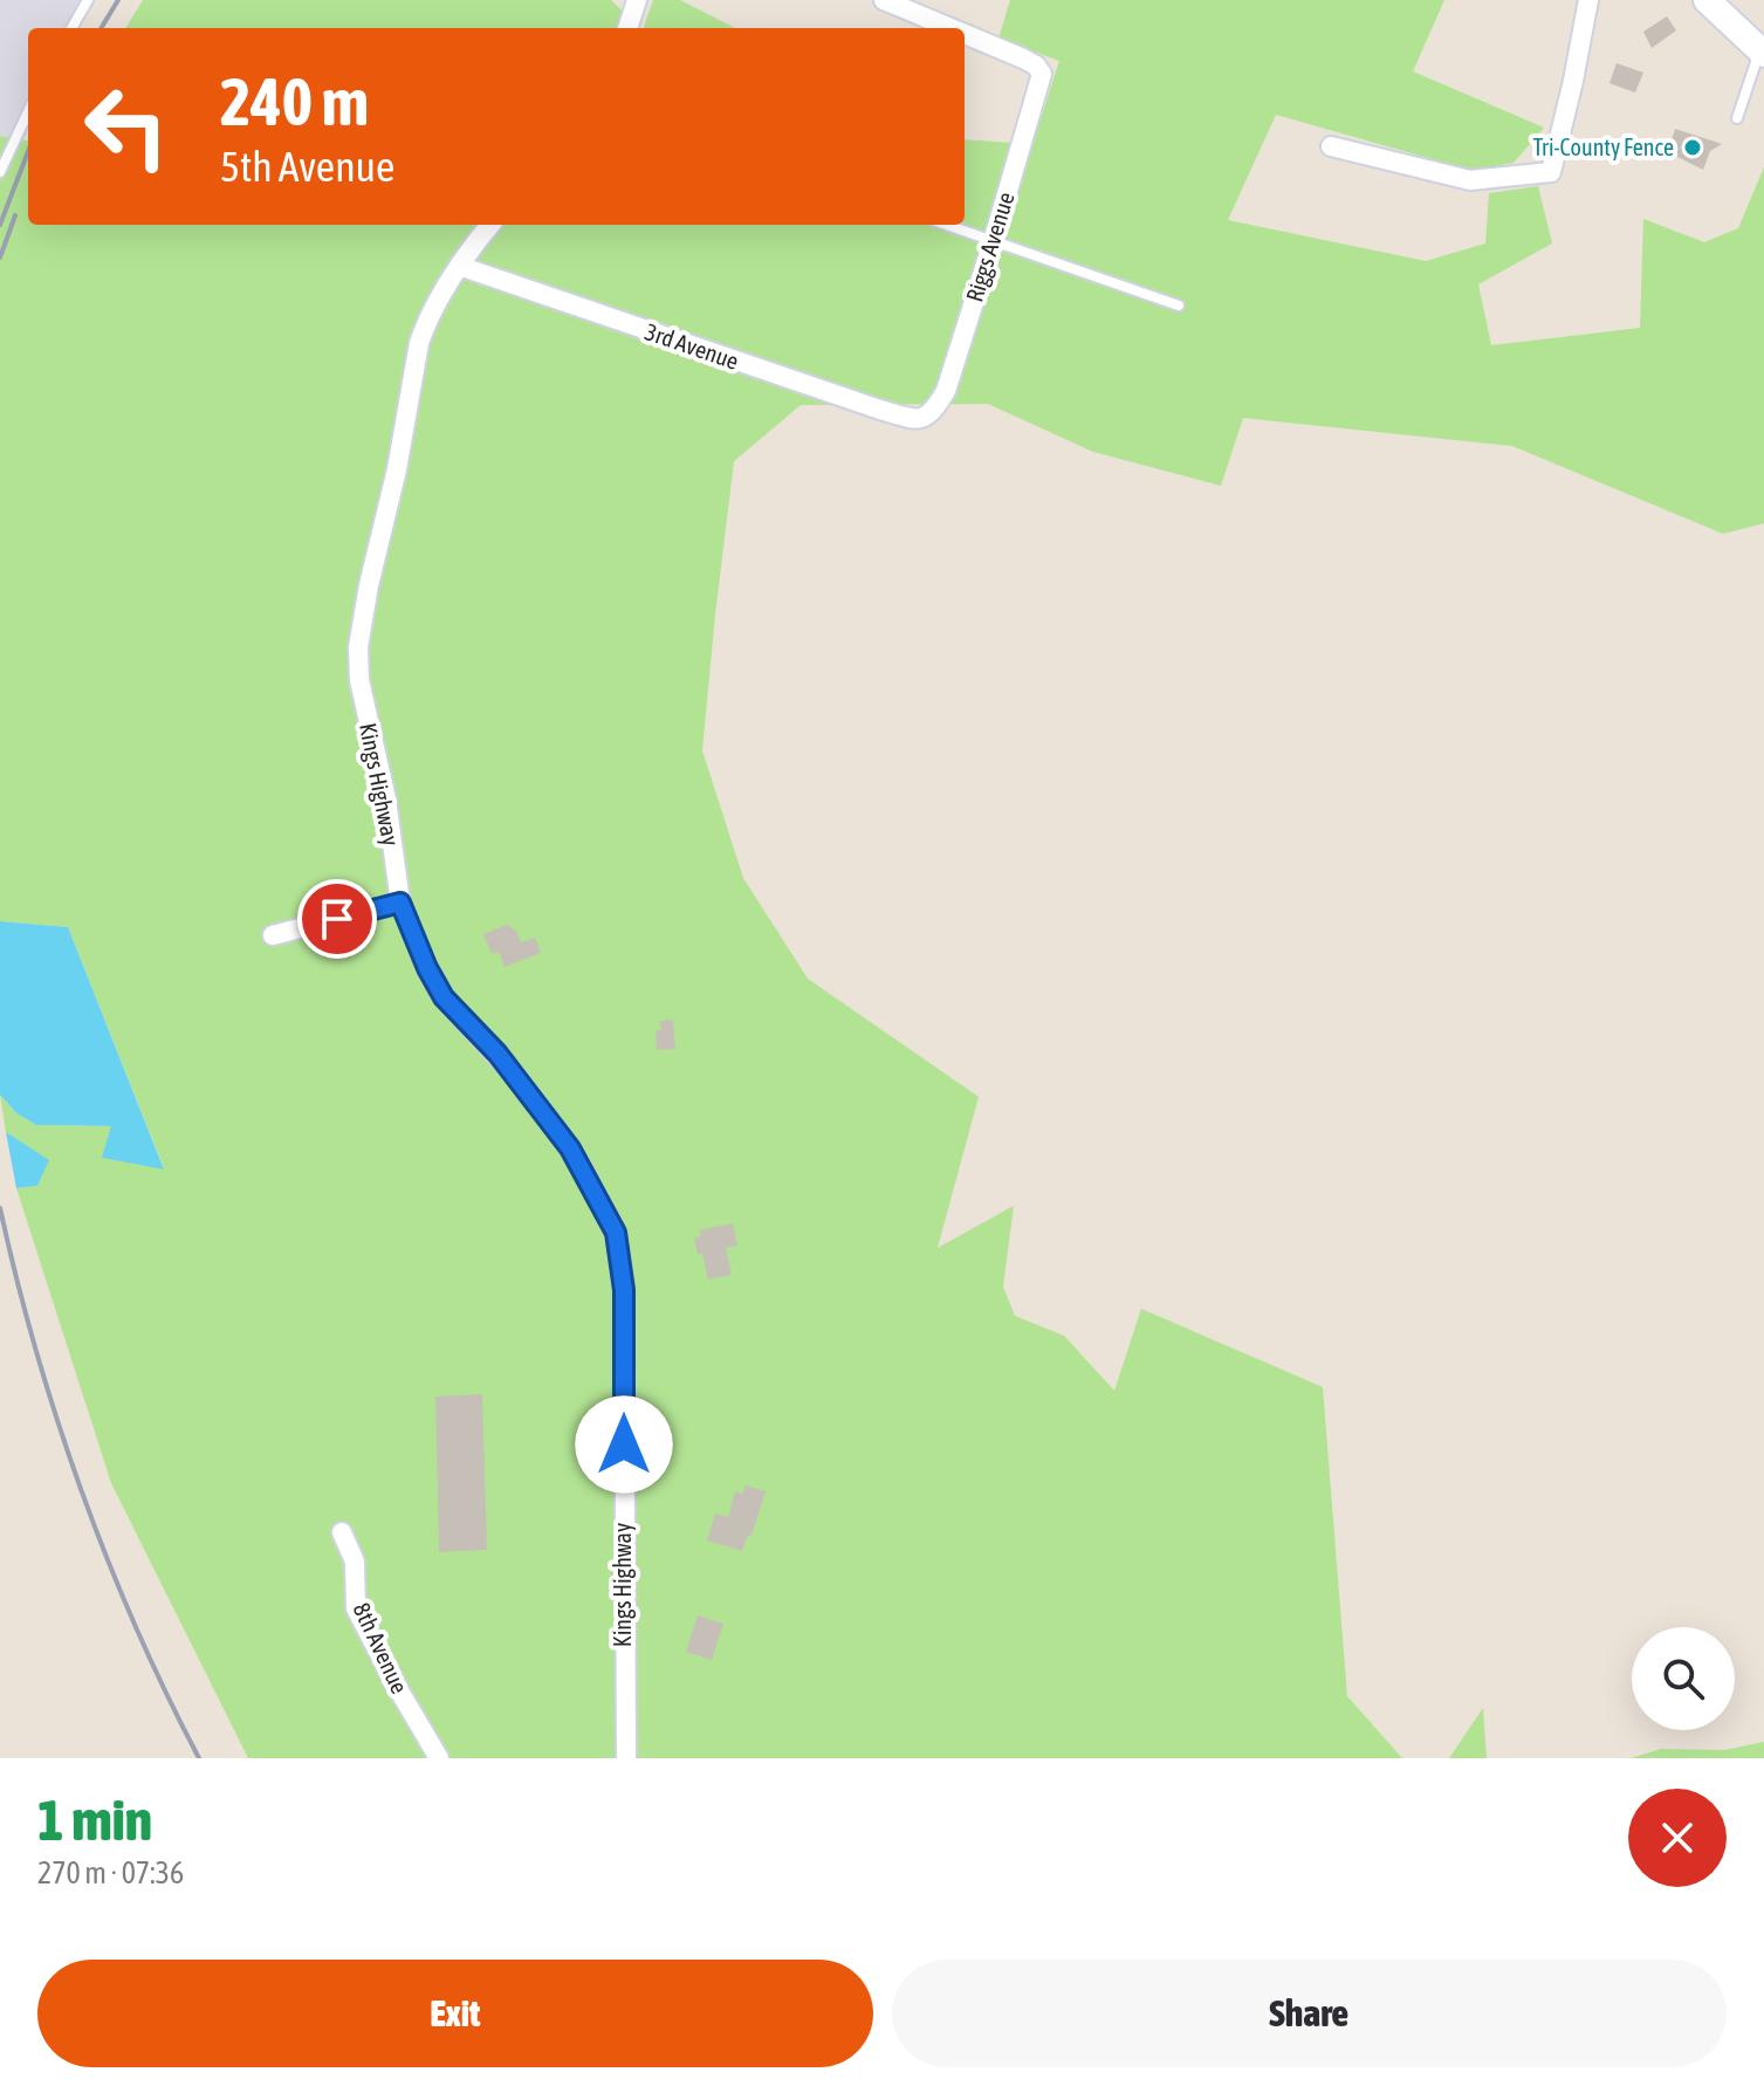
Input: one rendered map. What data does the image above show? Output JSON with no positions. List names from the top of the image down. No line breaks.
{"streets":{"street":["Riggs Avenue","3rd Avenue","Kings Highway","8th Avenue"]},"crossings":[["Riggs Avenue","3rd Avenue"],["3rd Avenue","Kings Highway"]],"places":["Tri-County Fence"],"page":{"turn":["240 m","5th Avenue"],"heading":["1 min","270 m · 07:36"],"buttons":["Exit","Share"]}}
